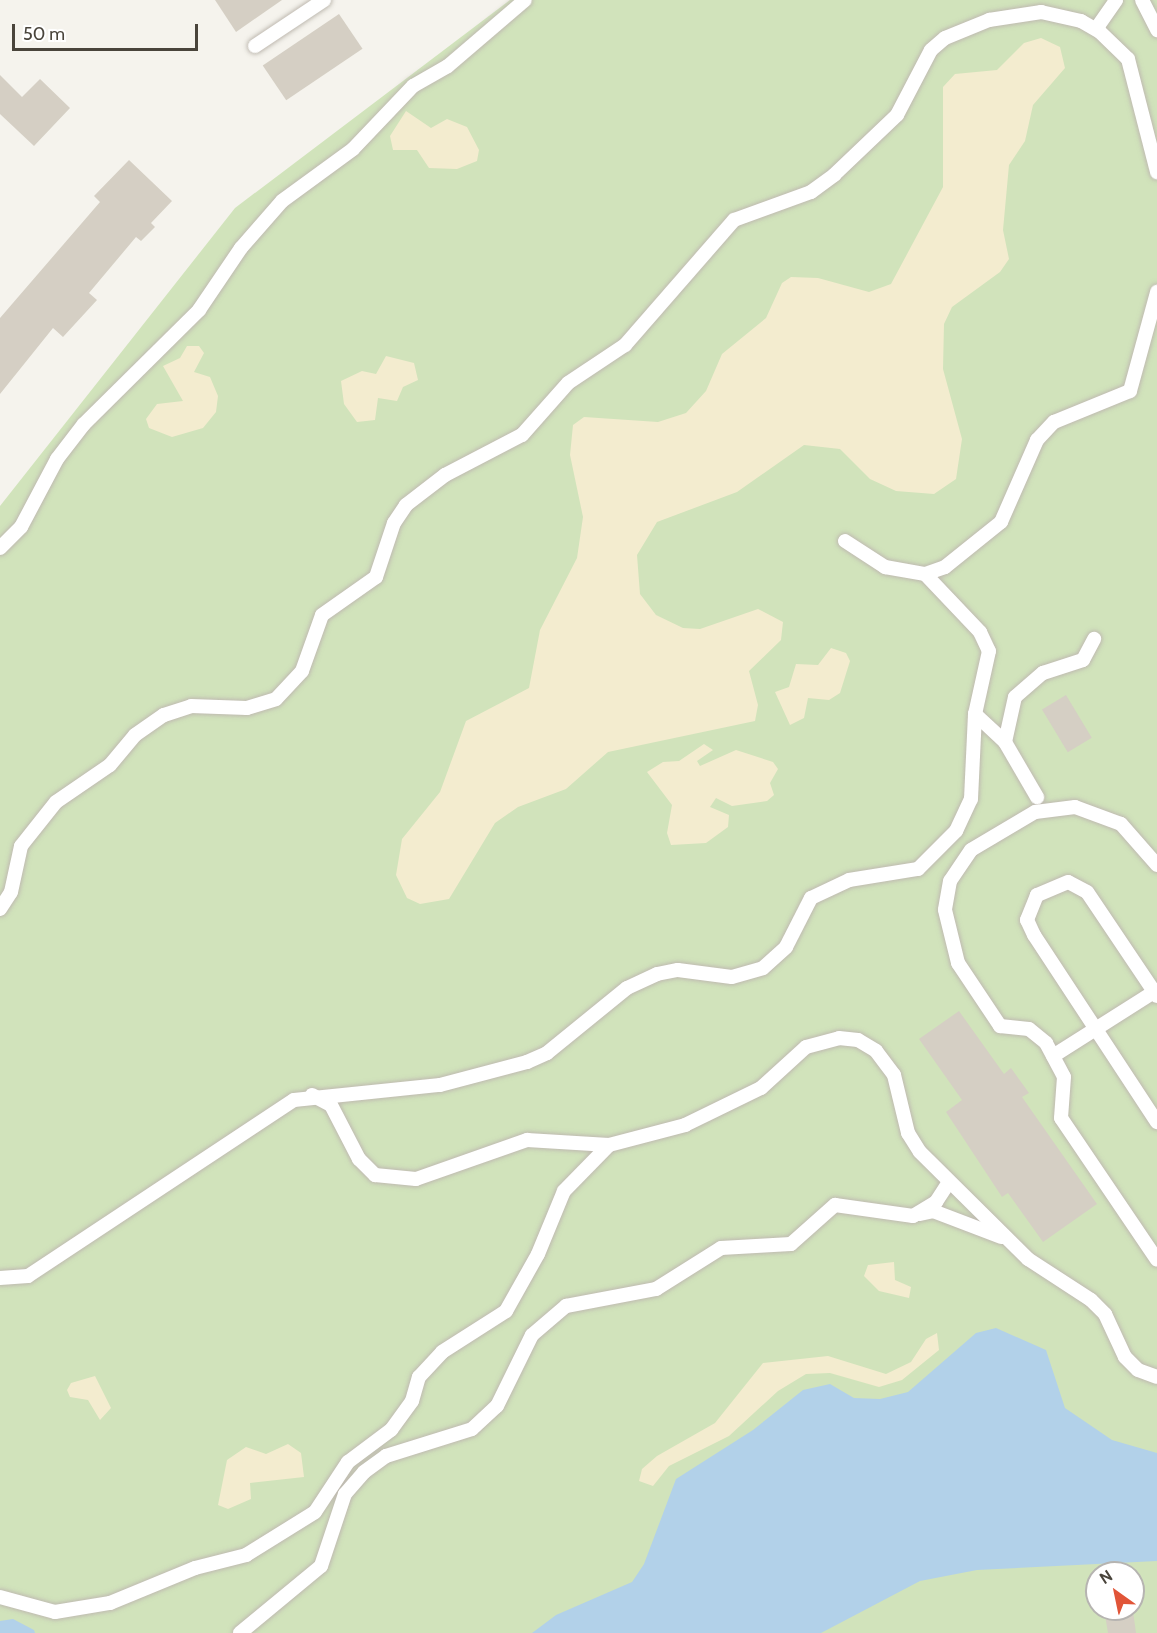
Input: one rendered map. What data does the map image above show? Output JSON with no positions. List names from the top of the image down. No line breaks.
{"scale_bar":"50 m","north":"top left"}
